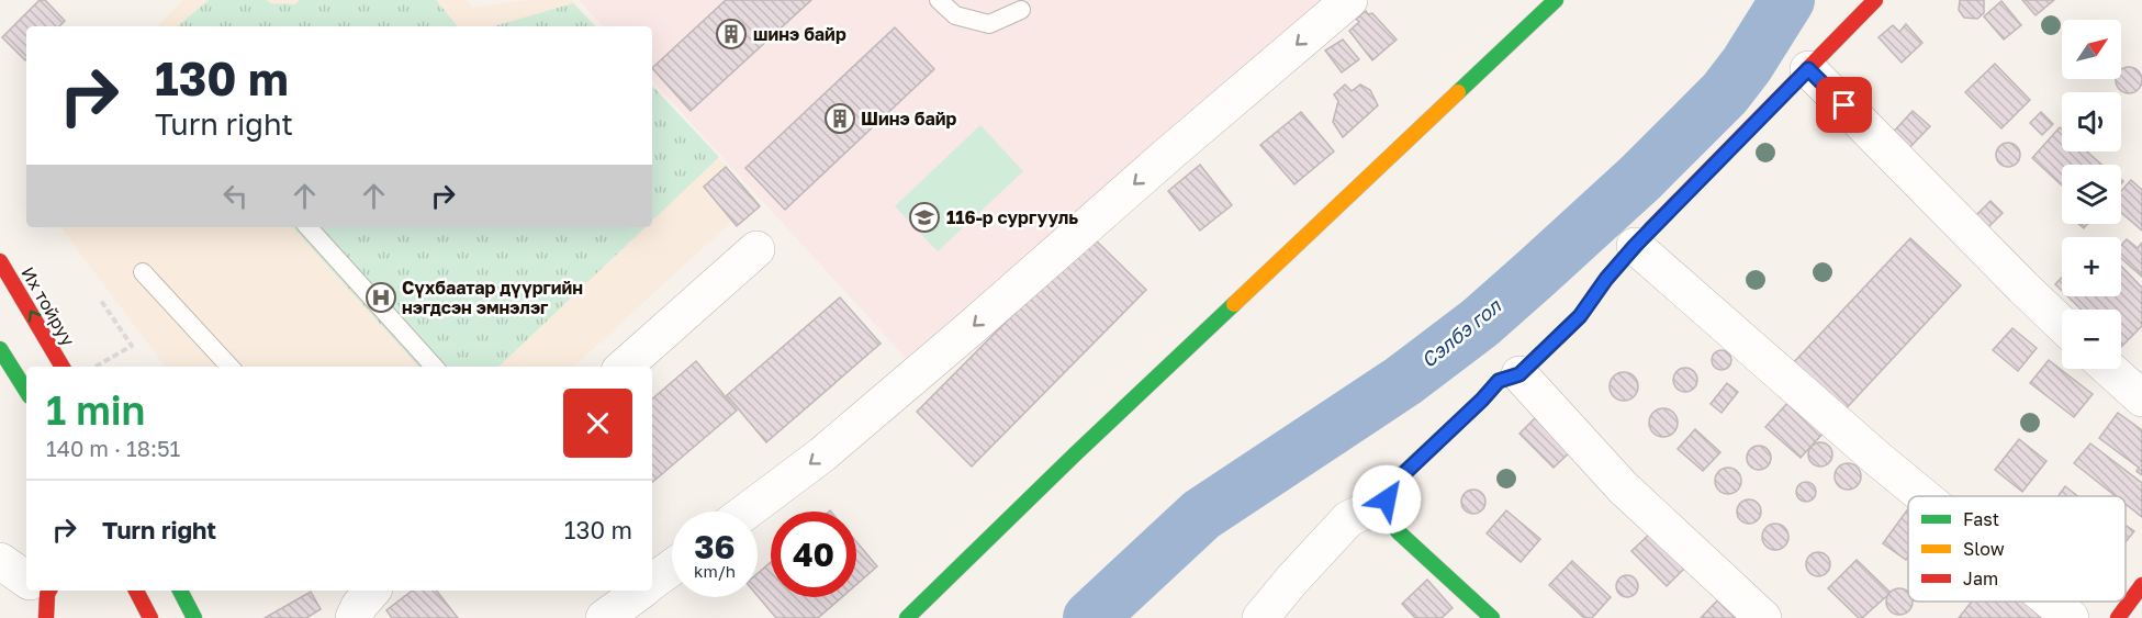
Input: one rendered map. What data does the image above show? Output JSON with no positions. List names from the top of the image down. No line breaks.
{"streets":{"street":["Их тойруу"]},"water":["Сэлбэ гол"],"places":{"building":["шинэ байр","Шинэ байр"],"school or university":["116-р сургууль"],"hospital":["Сүхбаатар дүүргийн нэгдсэн эмнэлэг"]},"legend":["Fast","Slow","Jam"],"north":"top right","page":{"map_buttons":["+","−"],"turn":["130 m","Turn right"],"heading":["1 min","140 m · 18:51"],"list":[{"name":"Turn right","value":"130 m"}],"speed":"36 km/h","limit":"40"}}
